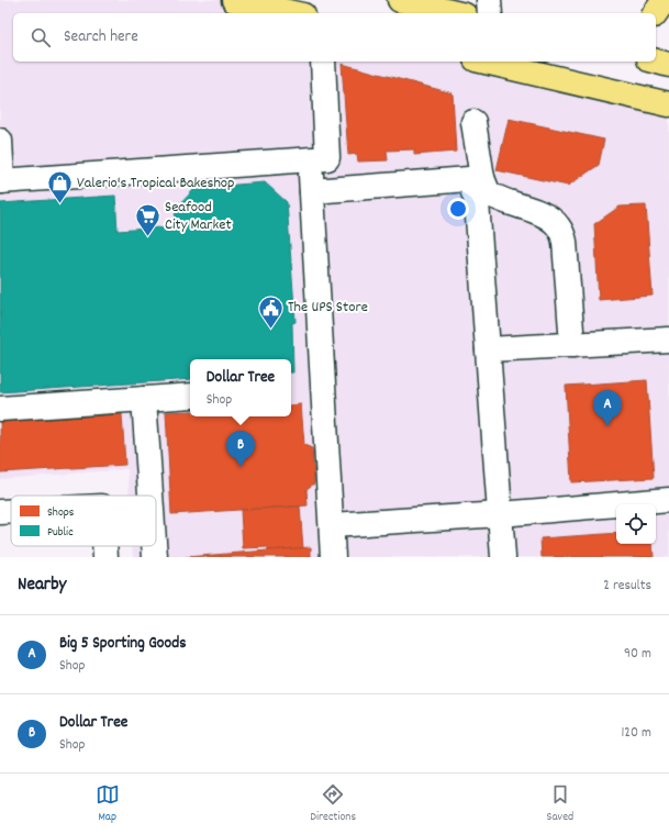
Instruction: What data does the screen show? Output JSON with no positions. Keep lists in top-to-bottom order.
{
  "places": {
    "shop": ["Valerio's Tropical Bakeshop"],
    "supermarket": ["Seafood City Market"],
    "public building": ["The UPS Store"]
  },
  "legend": ["Shops", "Public"],
  "page": {
    "search": "Search here",
    "popup": ["Dollar Tree", "Shop"],
    "pins": ["A", "B"],
    "heading": ["Nearby", "2 results"],
    "list": [
      {
        "mark": "A",
        "name": "Big 5 Sporting Goods",
        "note": "Shop",
        "value": "90 m"
      },
      {
        "mark": "B",
        "name": "Dollar Tree",
        "note": "Shop",
        "value": "120 m"
      }
    ],
    "nav": ["Map", "Directions", "Saved"]
  }
}
